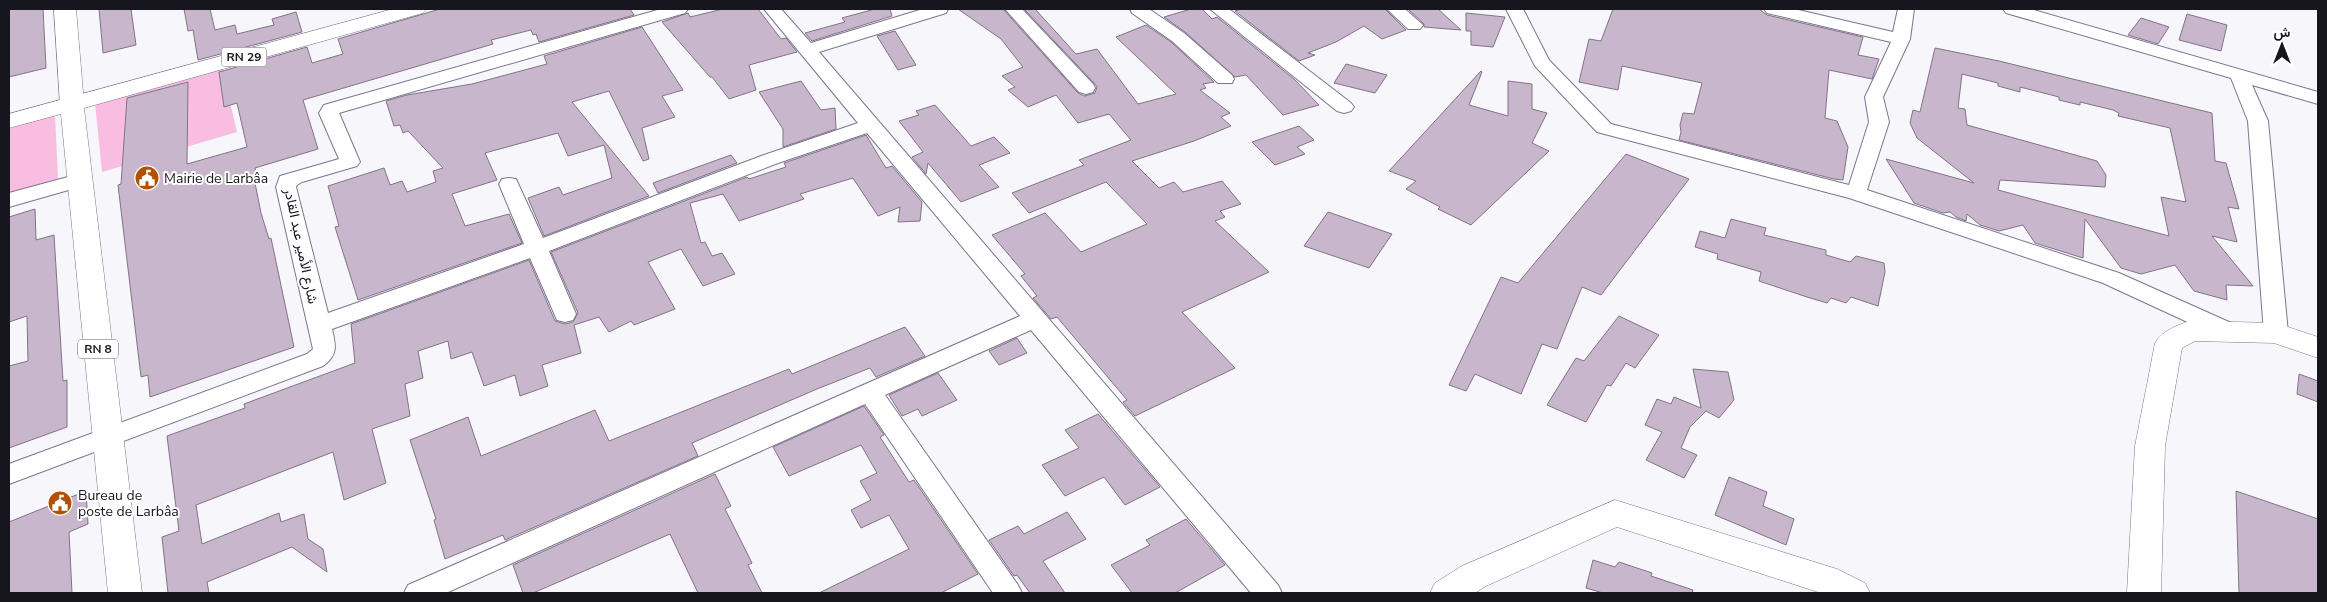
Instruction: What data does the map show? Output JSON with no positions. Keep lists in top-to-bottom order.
{
  "streets": {
    "main road": ["RN 29", "RN 8"],
    "street": ["شارع الأمير عبد القادر"]
  },
  "crossings": [
    ["RN 29", "RN 8"],
    ["شارع الأمير عبد القادر", "RN 8"]
  ],
  "places": {
    "public building": ["Mairie de Larbâa", "Bureau de poste de Larbâa"]
  },
  "north": "top"
}
